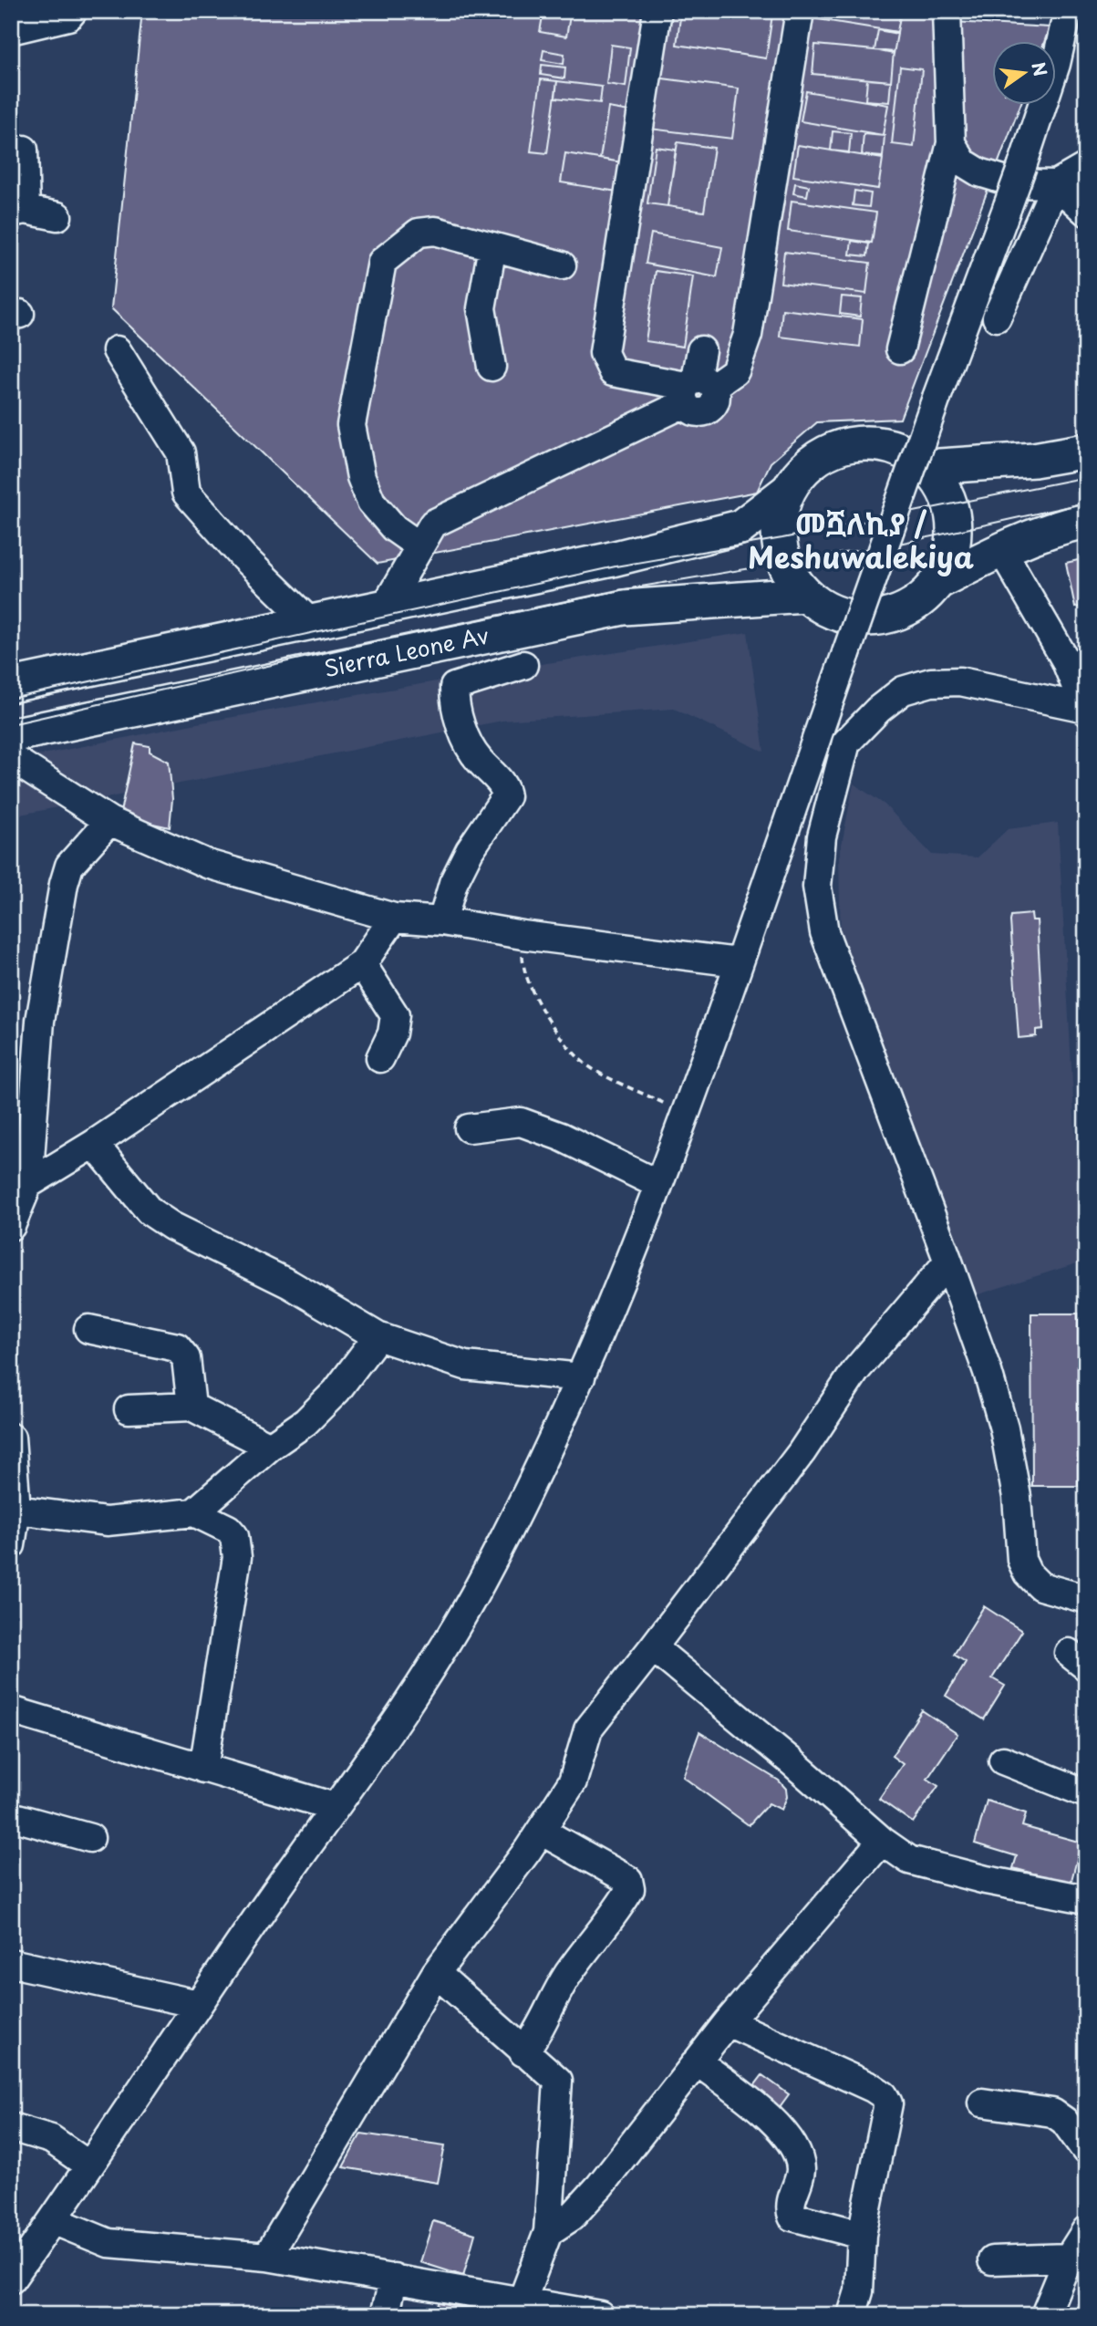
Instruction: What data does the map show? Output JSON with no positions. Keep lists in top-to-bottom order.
{
  "streets": {
    "main road": ["Sierra Leone Av"]
  },
  "districts": ["መሿለኪያ / Meshuwalekiya"],
  "north": "right"
}
